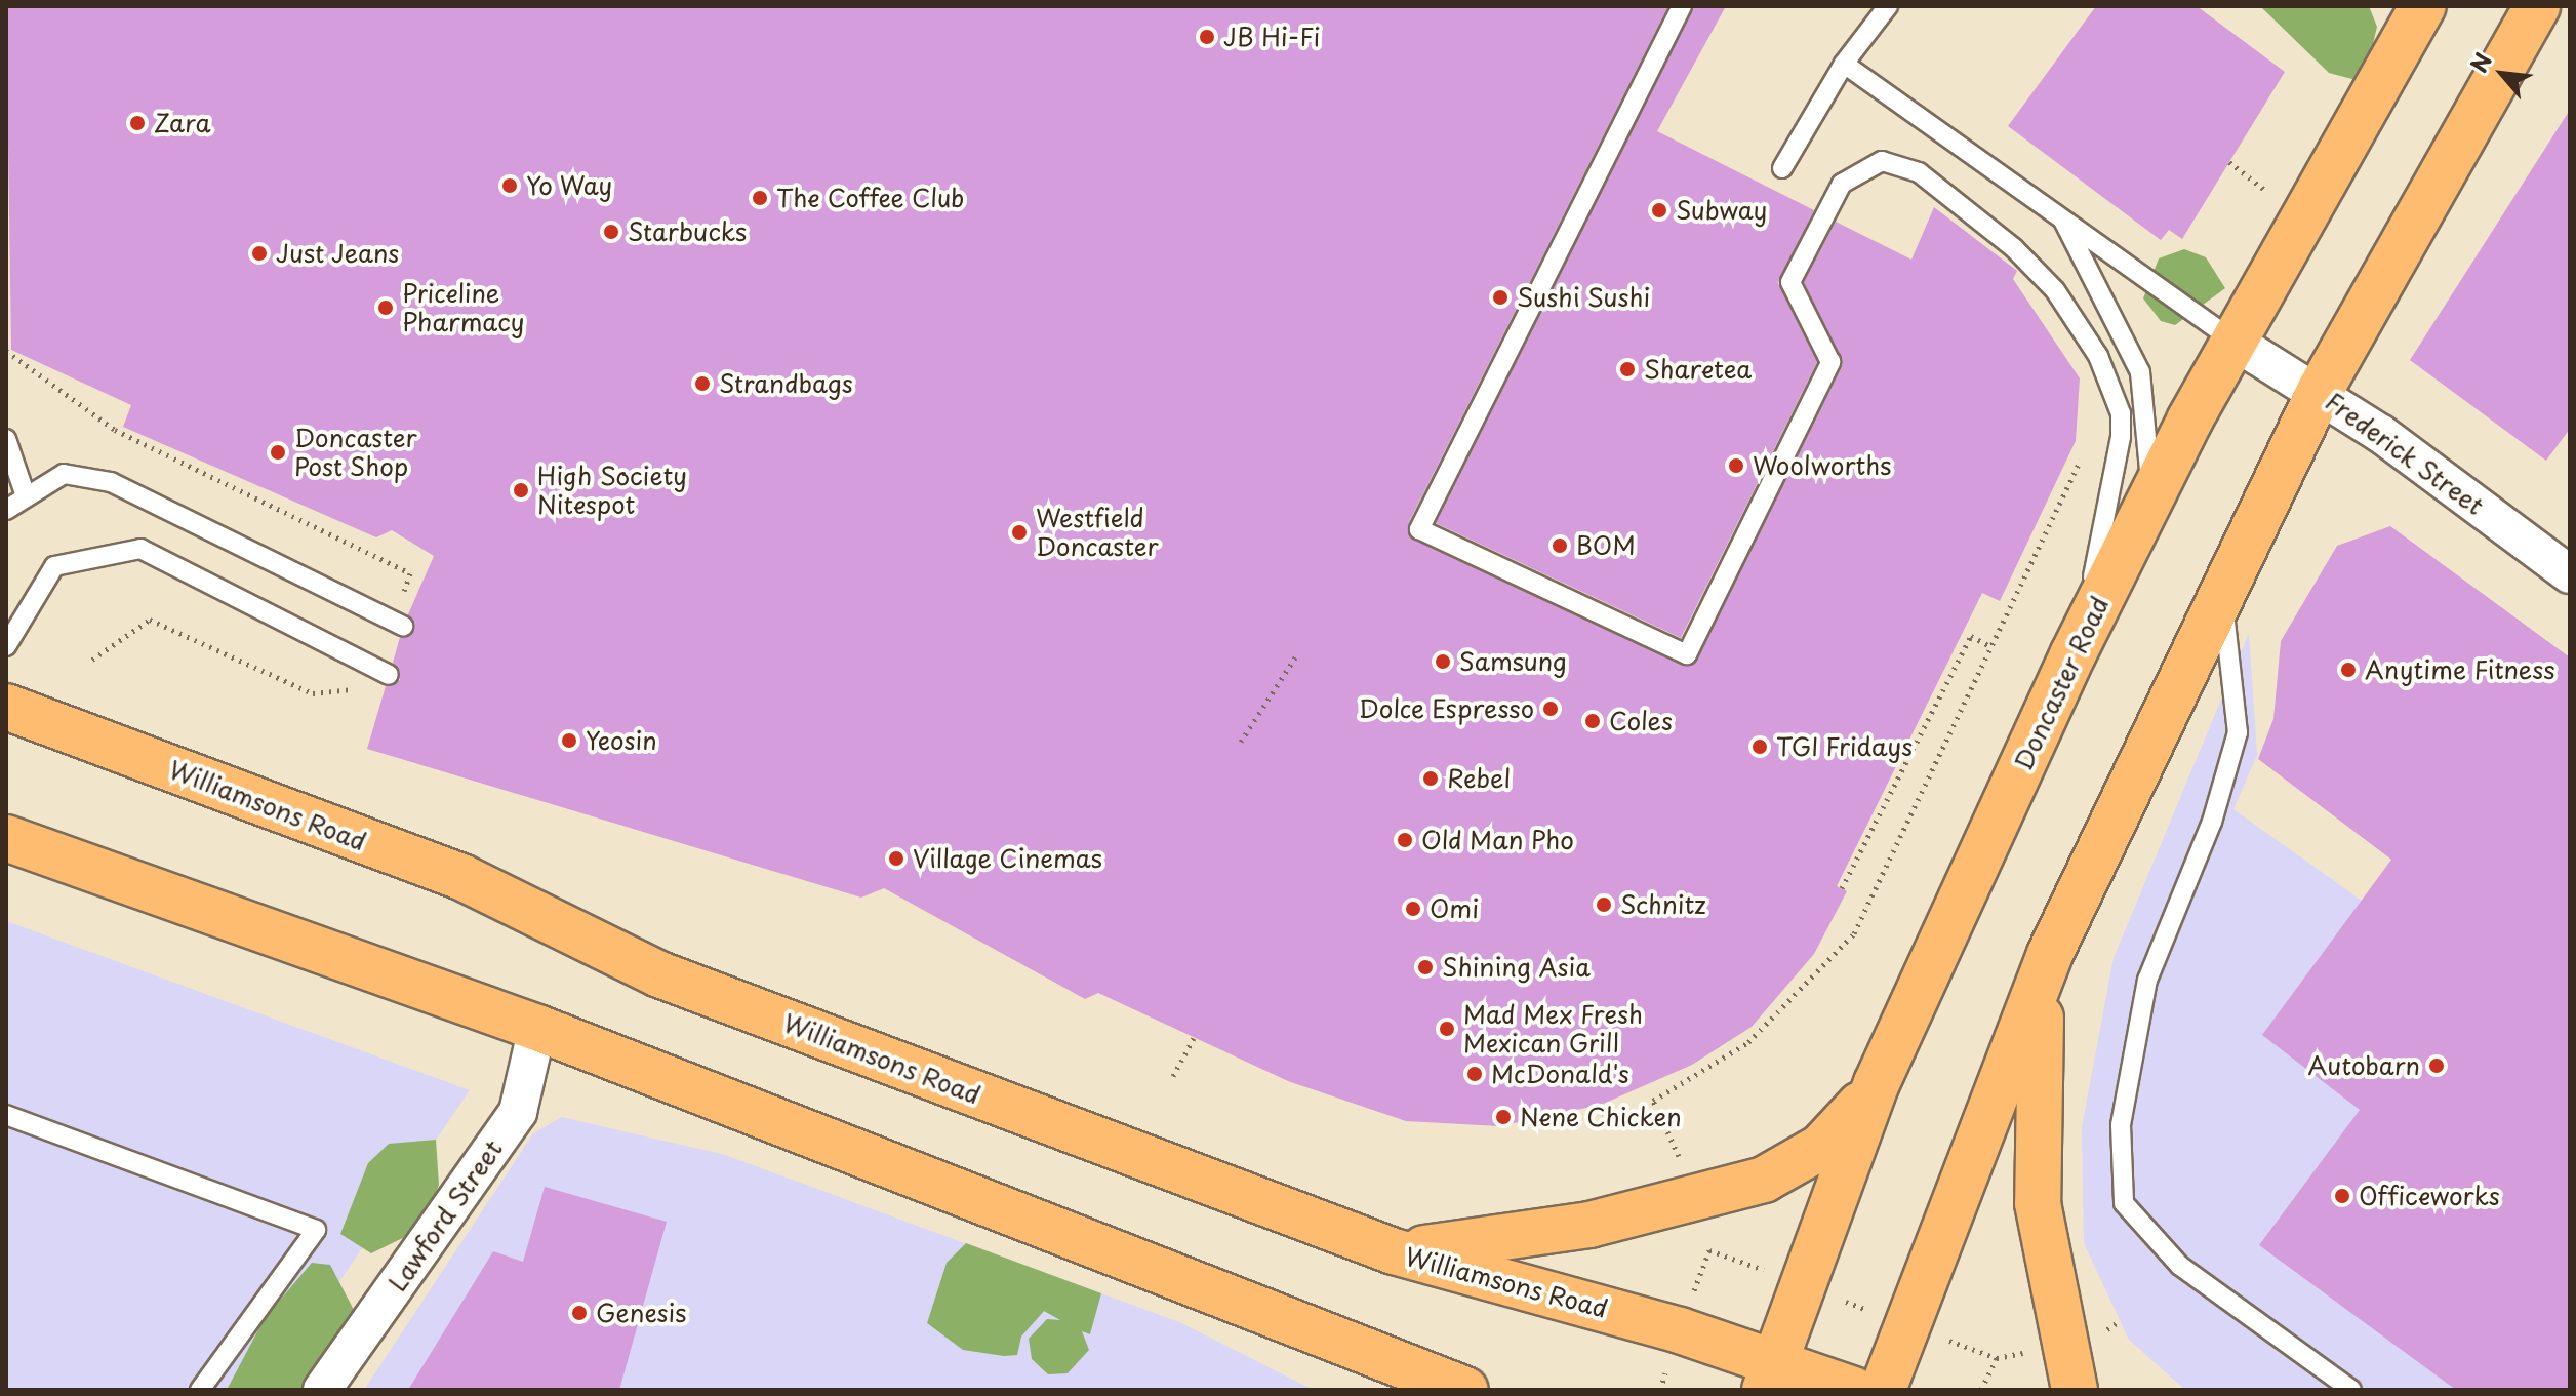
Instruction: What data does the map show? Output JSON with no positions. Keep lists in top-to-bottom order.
{
  "streets": {
    "main road": ["Doncaster Road", "Williamsons Road"],
    "street": ["Frederick Street", "Lawford Street"]
  },
  "crossings": [
    ["Frederick Street", "Doncaster Road"],
    ["Doncaster Road", "Williamsons Road"]
  ],
  "places": [
    "JB Hi-Fi",
    "Zara",
    "Yo Way",
    "The Coffee Club",
    "Subway",
    "Starbucks",
    "Just Jeans",
    "Sushi Sushi",
    "Priceline Pharmacy",
    "Sharetea",
    "Strandbags",
    "Doncaster Post Shop",
    "Woolworths",
    "High Society Nitespot",
    "Westfield Doncaster",
    "BOM",
    "Samsung",
    "Anytime Fitness",
    "Dolce Espresso",
    "Coles",
    "Yeosin",
    "TGI Fridays",
    "Rebel",
    "Old Man Pho",
    "Village Cinemas",
    "Schnitz",
    "Omi",
    "Shining Asia",
    "Mad Mex Fresh Mexican Grill",
    "Autobarn",
    "McDonald's",
    "Nene Chicken",
    "Officeworks",
    "Genesis"
  ],
  "north": "top left"
}
